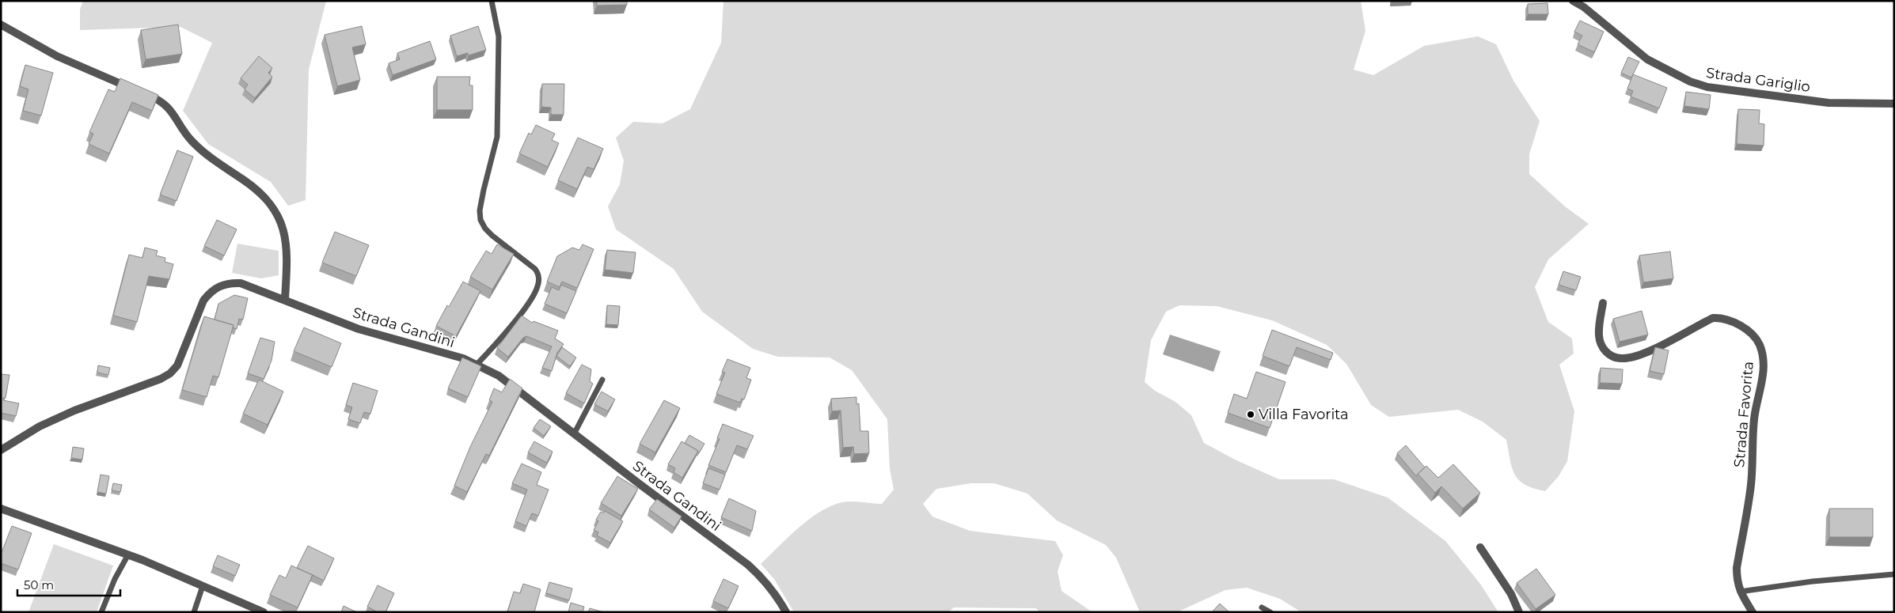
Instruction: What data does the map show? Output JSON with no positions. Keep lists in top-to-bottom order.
{
  "streets": {
    "street": ["Strada Gariglio", "Strada Gandini", "Strada Favorita"]
  },
  "places": ["Villa Favorita"],
  "scale_bar": "50 m"
}
